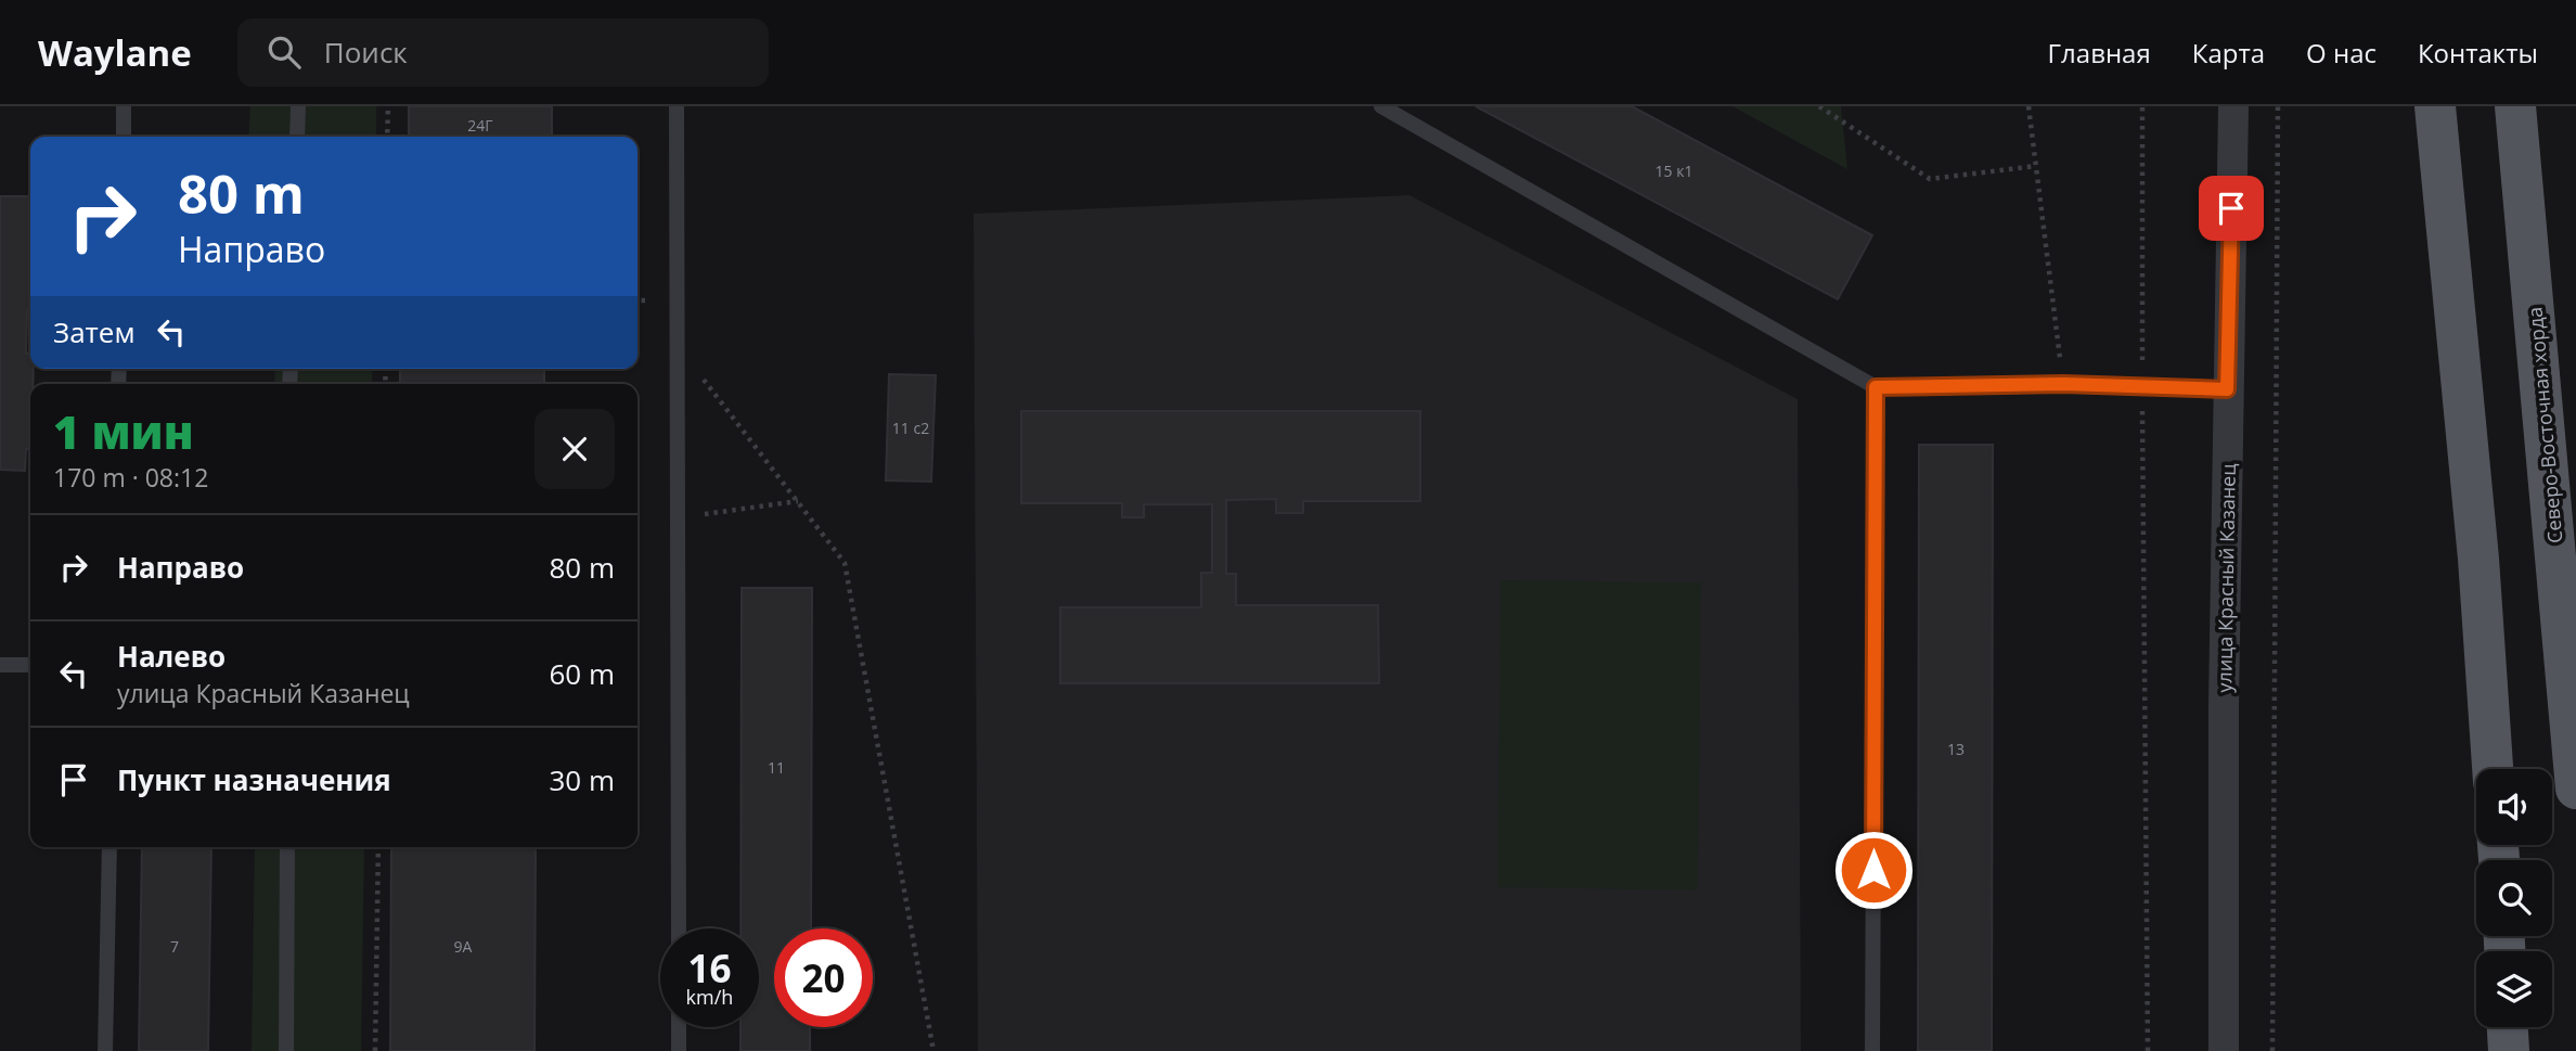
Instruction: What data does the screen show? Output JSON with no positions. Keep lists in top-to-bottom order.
{
  "streets": {
    "main road": ["Северо-Восточная хорда"],
    "street": ["улица Красный Казанец"]
  },
  "house_numbers": [
    "24Г",
    "15 к1",
    "11 с2",
    "13",
    "11",
    "7",
    "9А"
  ],
  "page": {
    "header": "Waylane",
    "search": "Поиск",
    "nav": [
      "Главная",
      "Карта",
      "О нас",
      "Контакты"
    ],
    "turn": ["80 m", "Направо"],
    "then": "Затем",
    "heading": ["1 мин", "170 m · 08:12"],
    "list": [
      {
        "name": "Направо",
        "value": "80 m"
      },
      {
        "name": "Налево",
        "note": "улица Красный Казанец",
        "value": "60 m"
      },
      {
        "name": "Пункт назначения",
        "value": "30 m"
      }
    ],
    "speed": "16 km/h",
    "limit": "20"
  }
}
